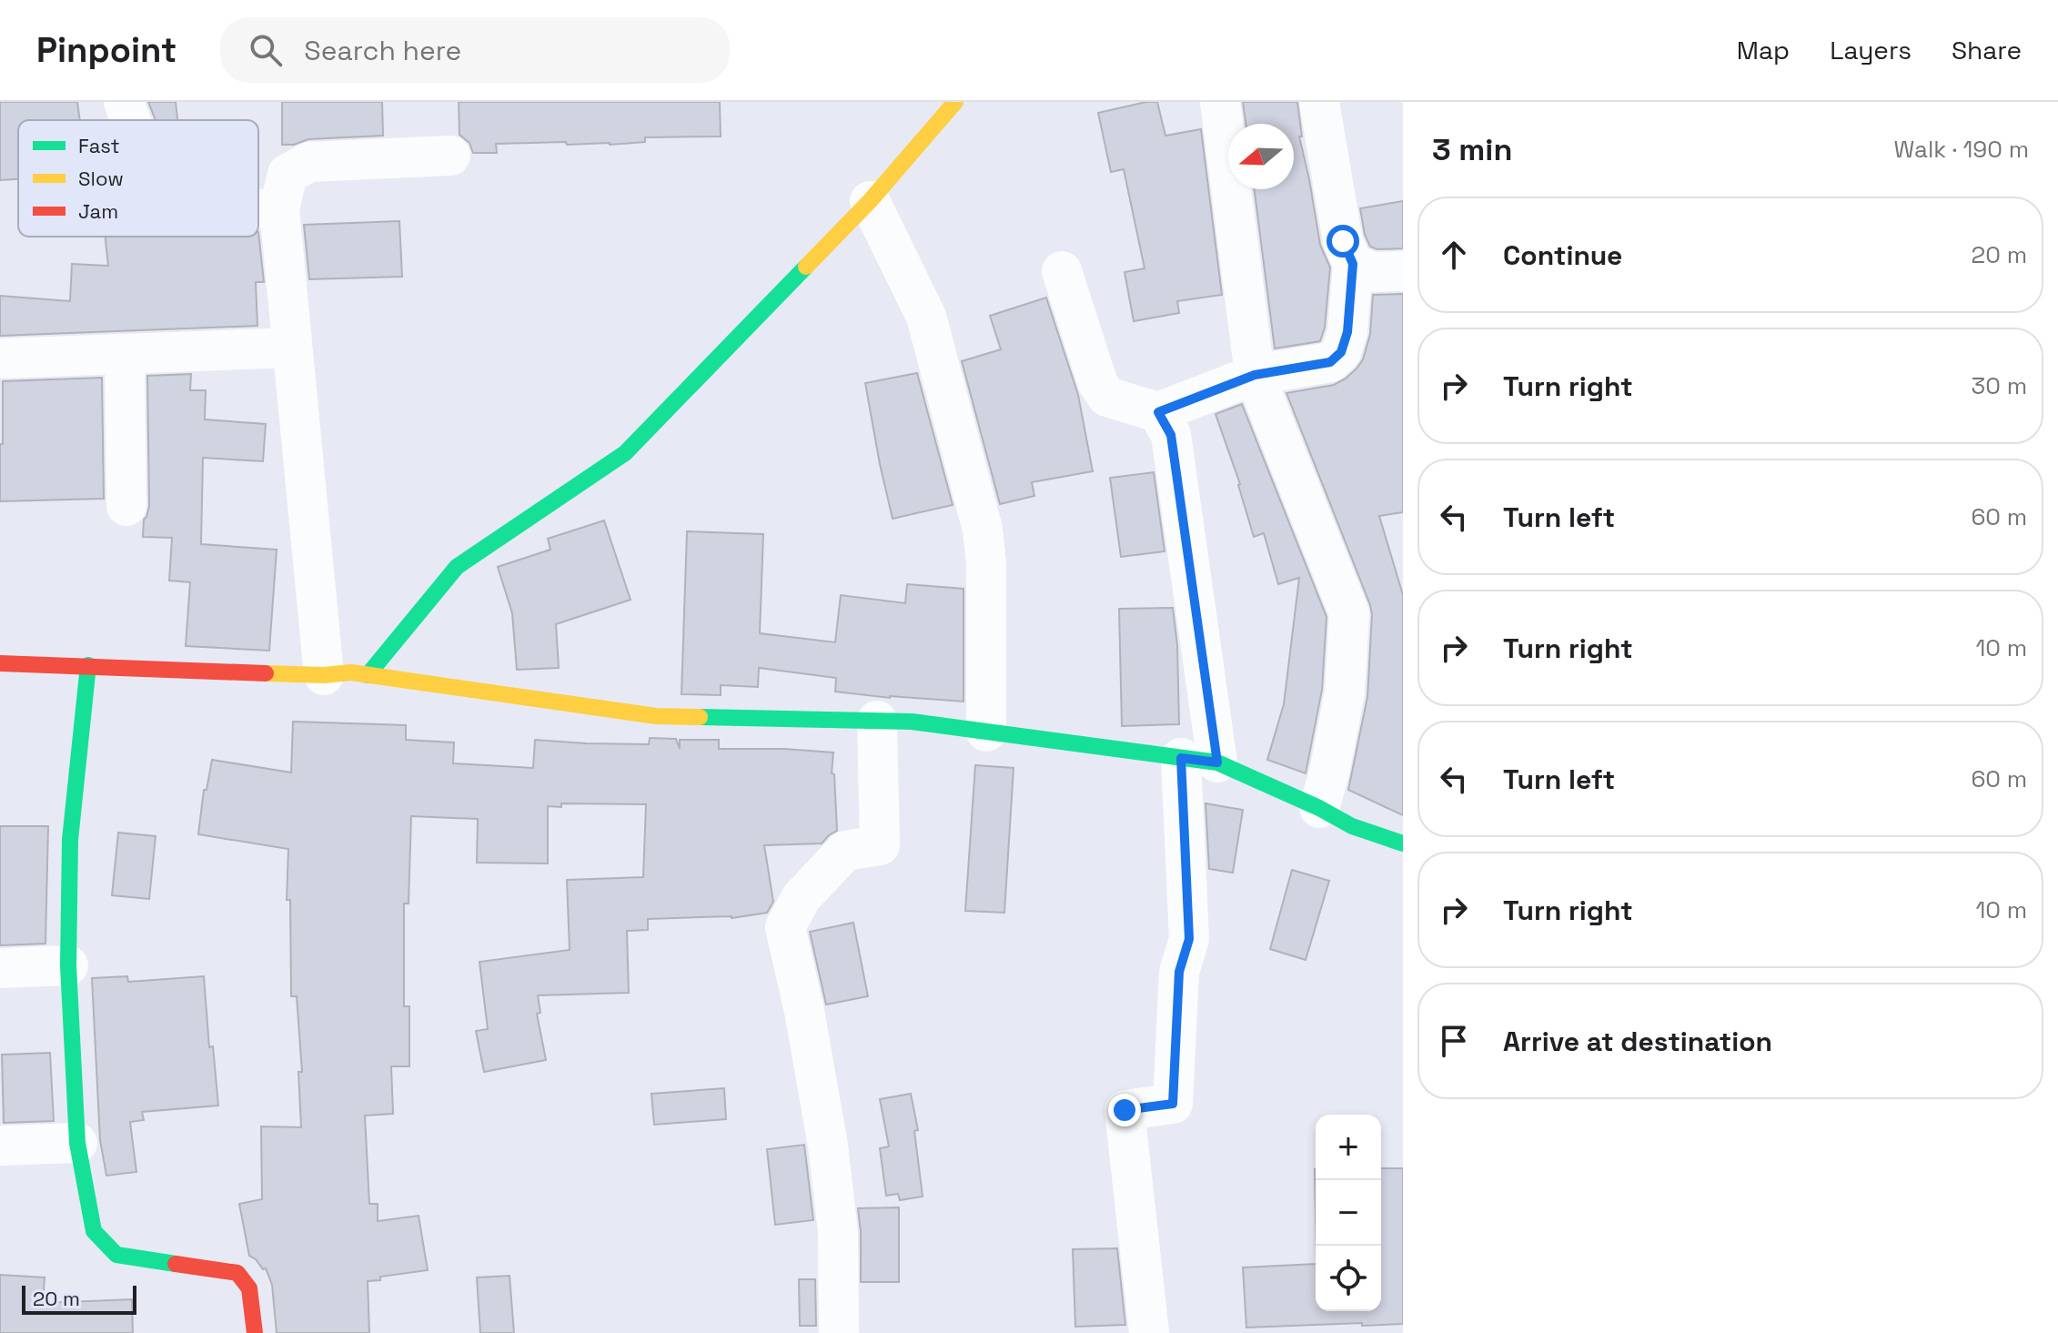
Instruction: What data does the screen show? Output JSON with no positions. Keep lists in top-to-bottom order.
{
  "legend": ["Fast", "Slow", "Jam"],
  "scale_bar": "20 m",
  "north": "left",
  "page": {
    "header": "Pinpoint",
    "search": "Search here",
    "nav": ["Map", "Layers", "Share"],
    "heading": ["3 min", "Walk · 190 m"],
    "list": [
      ["Continue", "20 m"],
      ["Turn right", "30 m"],
      ["Turn left", "60 m"],
      ["Turn right", "10 m"],
      ["Turn left", "60 m"],
      ["Turn right", "10 m"],
      "Arrive at destination"
    ],
    "map_buttons": ["+", "−"],
    "scale": "20 m"
  }
}
